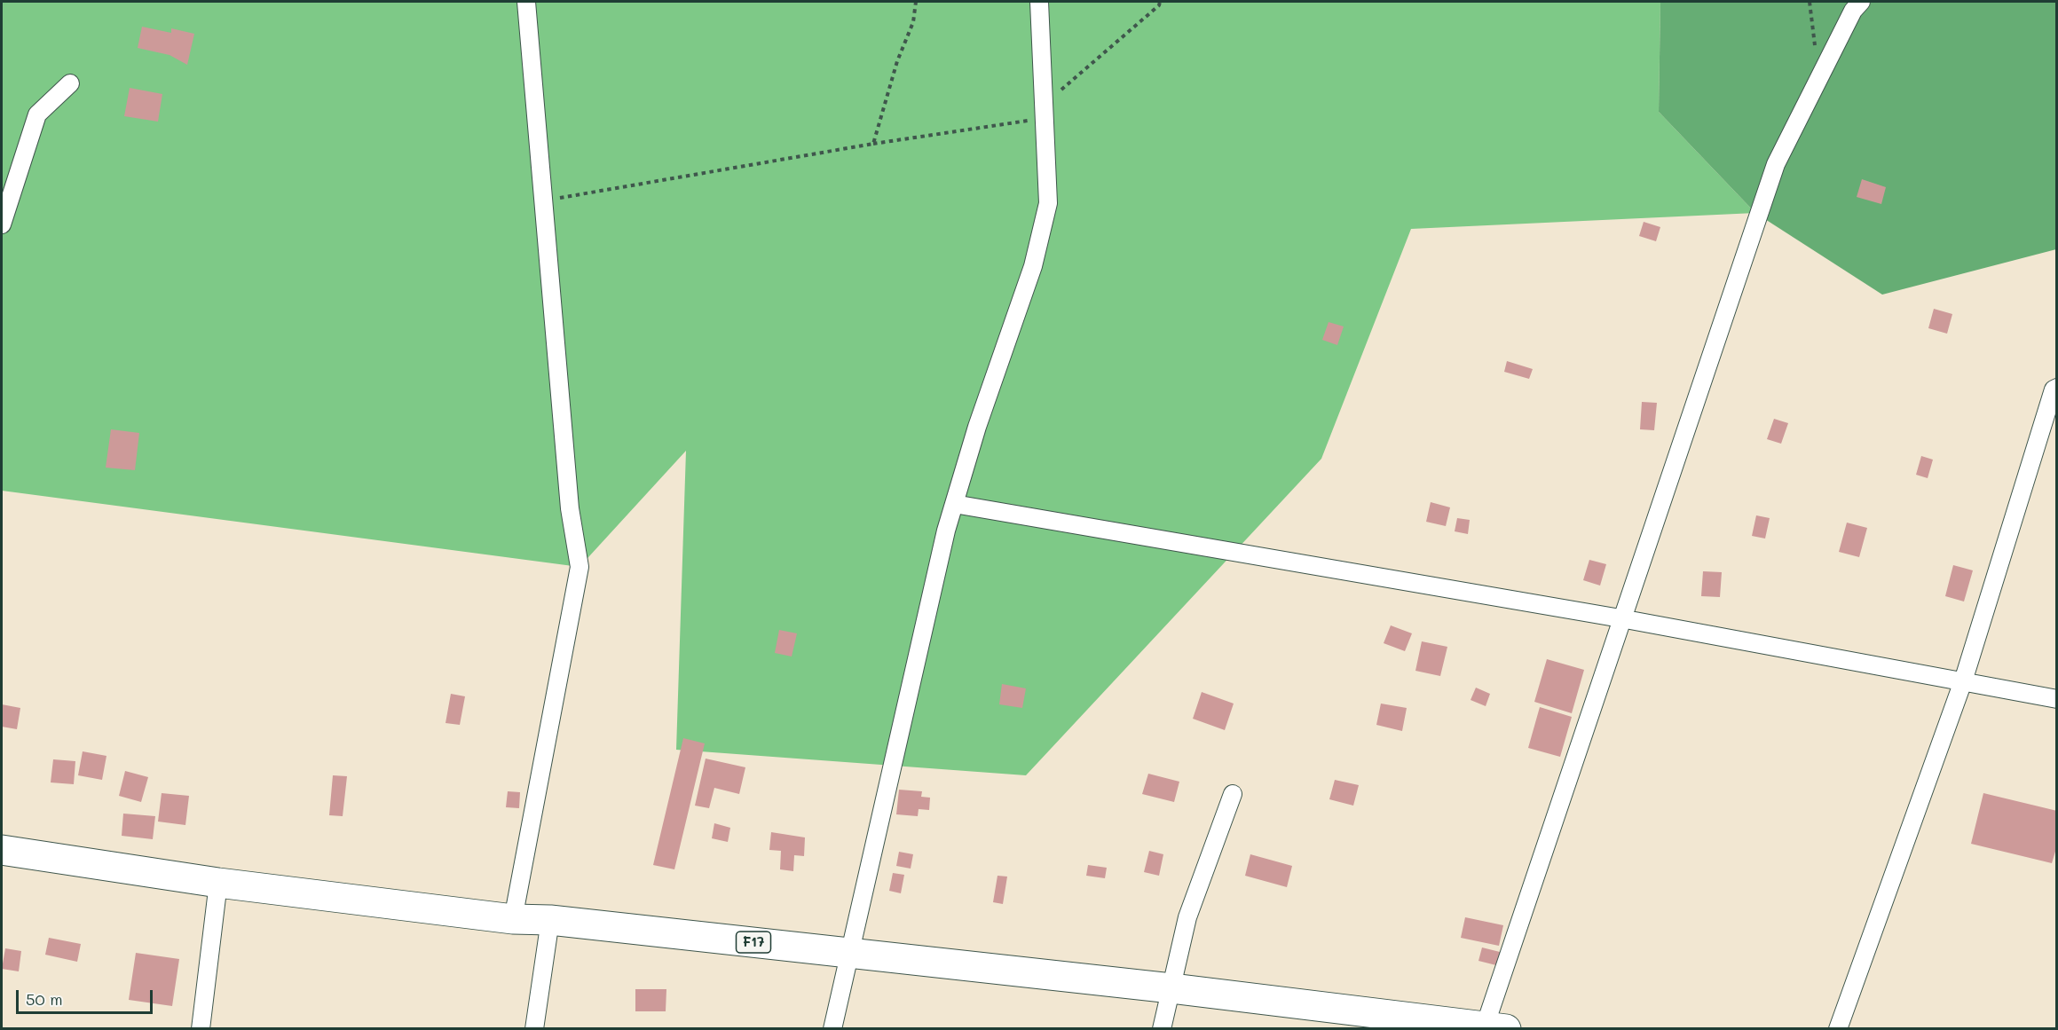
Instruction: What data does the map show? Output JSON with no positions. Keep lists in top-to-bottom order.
{
  "streets": {
    "highway": ["F17"]
  },
  "scale_bar": "50 m"
}
